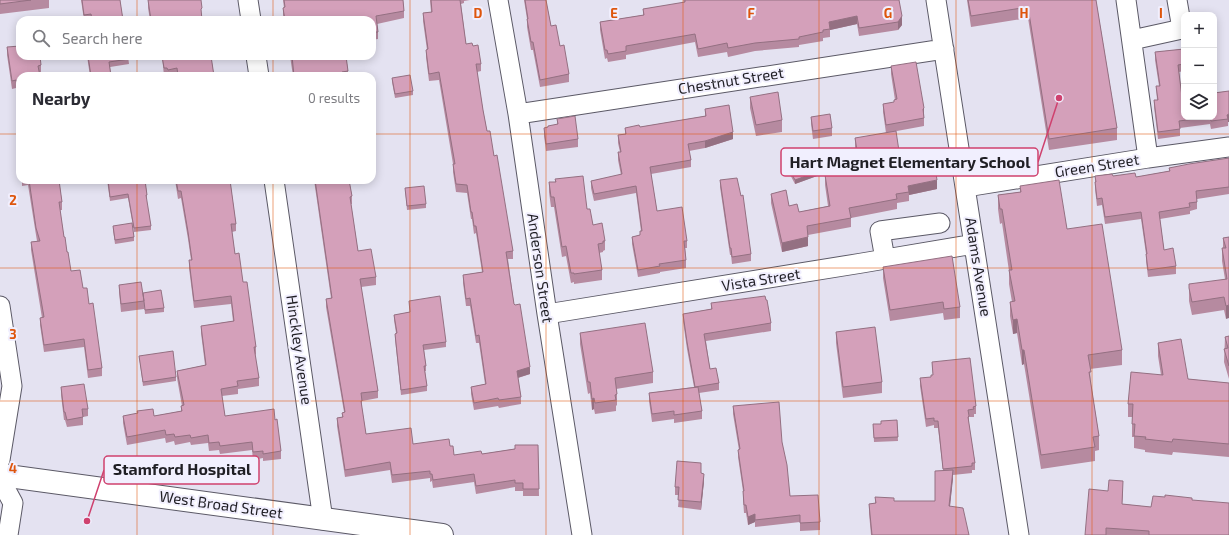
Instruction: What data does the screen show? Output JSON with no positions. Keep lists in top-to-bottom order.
{
  "streets": {
    "main road": ["West Broad Street"],
    "street": [
      "Chestnut Street",
      "Green Street",
      "Adams Avenue",
      "Anderson Street",
      "Vista Street",
      "Hinckley Avenue"
    ]
  },
  "crossings": [
    ["Chestnut Street", "Adams Avenue"],
    ["Chestnut Street", "Anderson Street"],
    ["Green Street", "Adams Avenue"],
    ["Adams Avenue", "Vista Street"],
    ["Anderson Street", "Vista Street"],
    ["Hinckley Avenue", "West Broad Street"]
  ],
  "places": ["Hart Magnet Elementary School", "Stamford Hospital"],
  "page": {
    "map_buttons": ["+", "−"],
    "search": "Search here",
    "heading": ["Nearby", "0 results"]
  },
  "grid": {
    "columns": [
      "D",
      "E",
      "F",
      "G",
      "H",
      "I"
    ],
    "rows": ["2", "3", "4"]
  }
}
